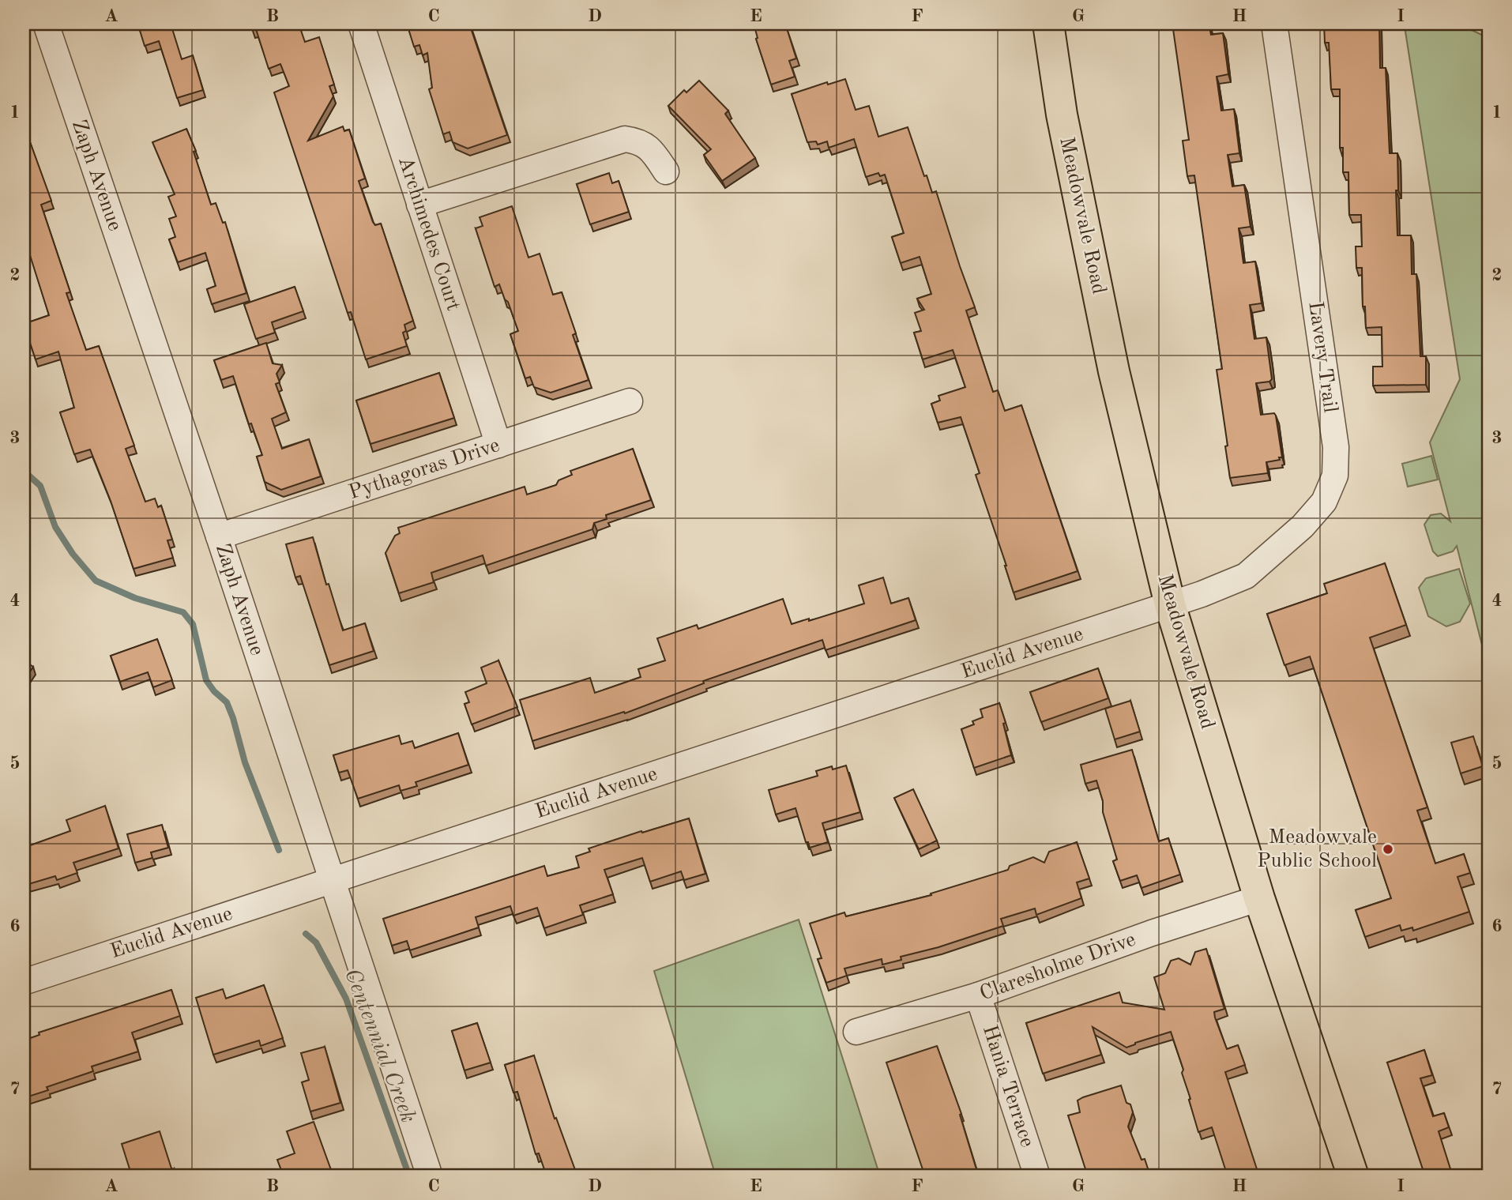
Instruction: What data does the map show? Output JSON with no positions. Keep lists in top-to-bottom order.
{
  "streets": {
    "main road": ["Meadowvale Road"],
    "street": [
      "Zaph Avenue",
      "Archimedes Court",
      "Lavery Trail",
      "Pythagoras Drive",
      "Euclid Avenue",
      "Claresholme Drive",
      "Hania Terrace"
    ]
  },
  "crossings": [
    ["Zaph Avenue", "Pythagoras Drive"],
    ["Zaph Avenue", "Euclid Avenue"],
    ["Meadowvale Road", "Lavery Trail"],
    ["Meadowvale Road", "Euclid Avenue"],
    ["Meadowvale Road", "Claresholme Drive"],
    ["Archimedes Court", "Pythagoras Drive"],
    ["Lavery Trail", "Euclid Avenue"],
    ["Claresholme Drive", "Hania Terrace"]
  ],
  "water": ["Centennial Creek"],
  "places": ["Meadowvale Public School"],
  "grid": {
    "columns": [
      "A",
      "B",
      "C",
      "D",
      "E",
      "F",
      "G",
      "H",
      "I"
    ],
    "rows": [
      "1",
      "2",
      "3",
      "4",
      "5",
      "6",
      "7"
    ]
  }
}
